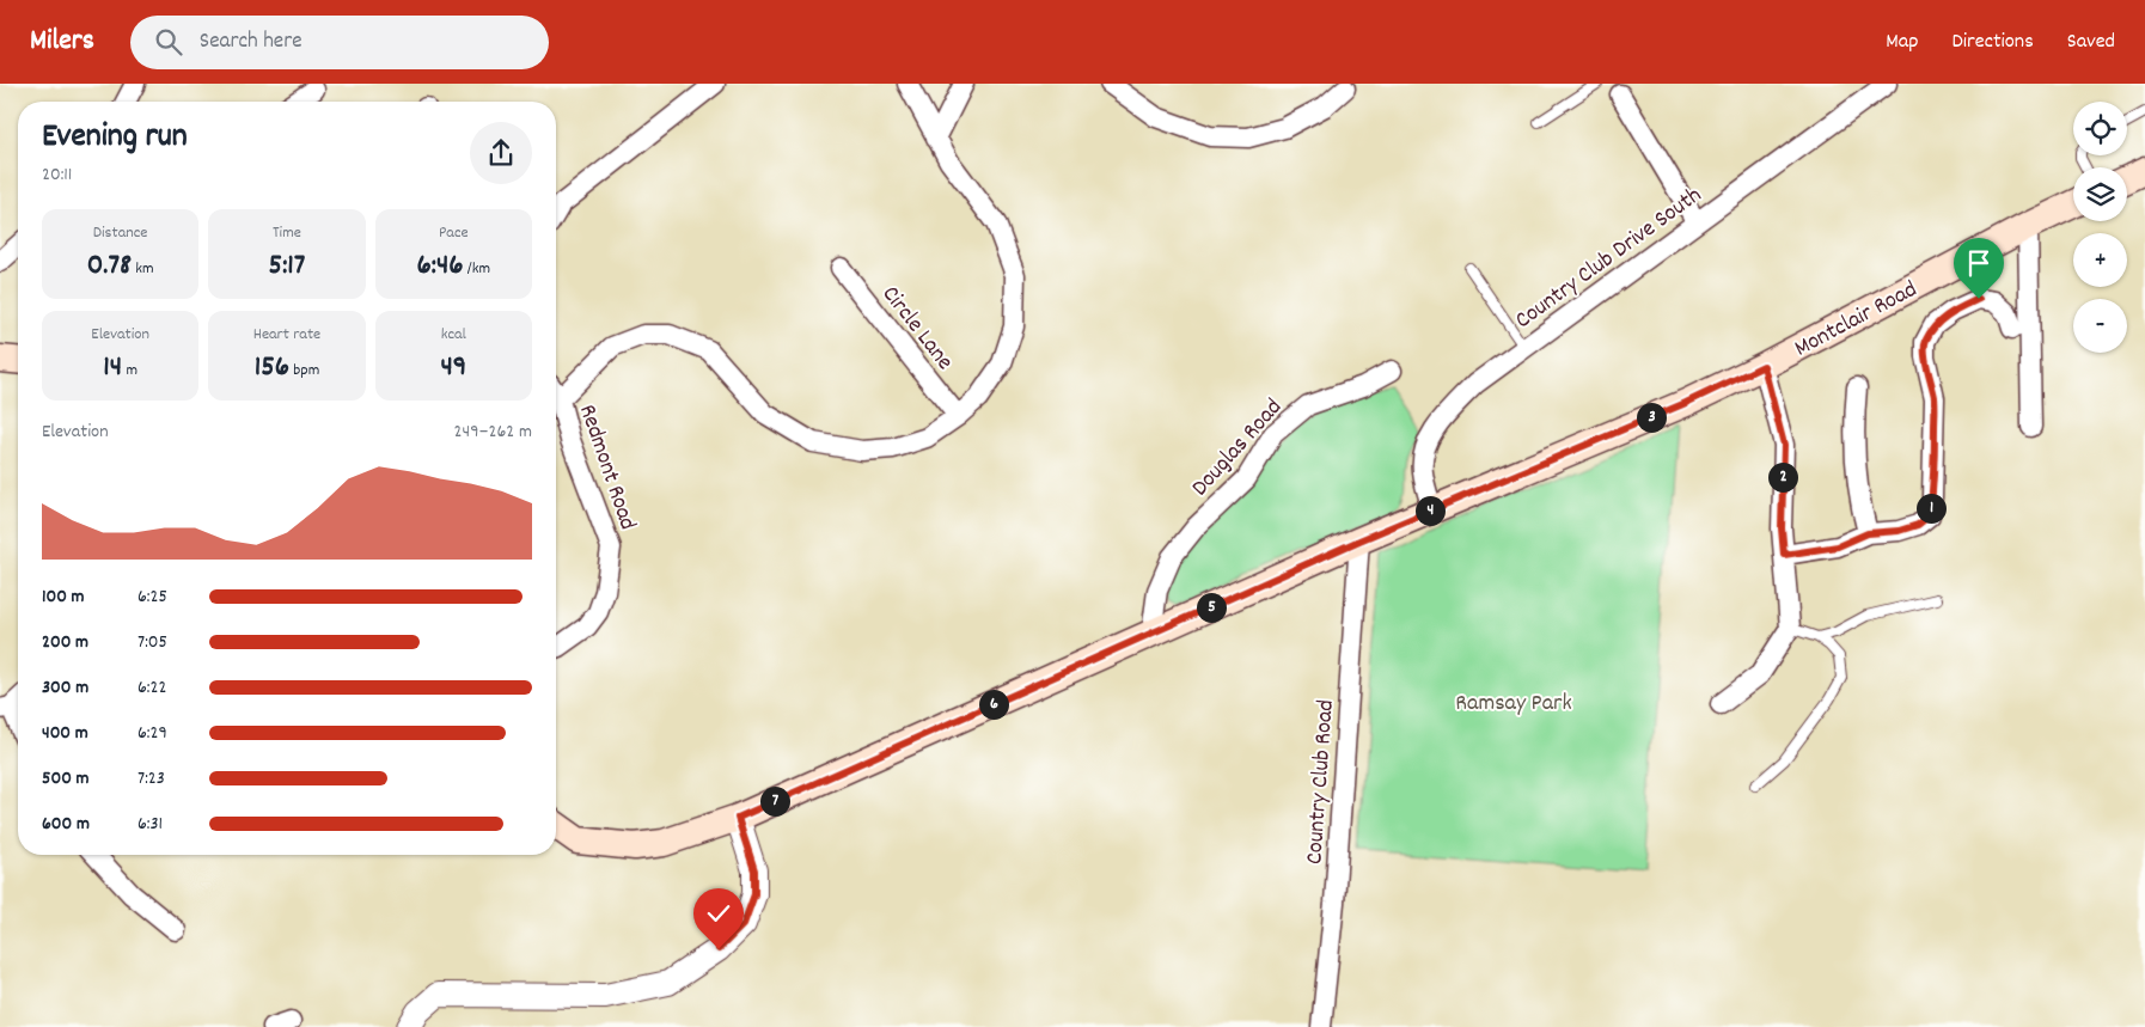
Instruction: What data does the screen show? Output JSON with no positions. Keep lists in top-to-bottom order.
{
  "streets": {
    "main road": ["Montclair Road"],
    "street": [
      "Country Club Drive South",
      "Circle Lane",
      "Douglas Road",
      "Redmont Road",
      "Country Club Road"
    ]
  },
  "crossings": [
    ["Country Club Drive South", "Montclair Road"],
    ["Montclair Road", "Douglas Road"],
    ["Montclair Road", "Country Club Road"]
  ],
  "parks": ["Ramsay Park"],
  "page": {
    "header": "Milers",
    "search": "Search here",
    "nav": ["Map", "Directions", "Saved"],
    "map_buttons": ["+", "−"],
    "heading": ["Evening run", "20:11"],
    "stats": [
      ["Distance", "0.78 km"],
      ["Time", "5:17"],
      ["Pace", "6:46 /km"],
      ["Elevation", "14 m"],
      ["Heart rate", "156 bpm"],
      ["kcal", "49"]
    ],
    "pins": [
      "3",
      "2",
      "1",
      "4",
      "5",
      "6",
      "7"
    ],
    "chart": ["Elevation", "249–262 m"],
    "list": [
      {
        "name": "100 m",
        "note": "6:25"
      },
      {
        "name": "200 m",
        "note": "7:05"
      },
      {
        "name": "300 m",
        "note": "6:22"
      },
      {
        "name": "400 m",
        "note": "6:29"
      },
      {
        "name": "500 m",
        "note": "7:23"
      },
      {
        "name": "600 m",
        "note": "6:31"
      }
    ]
  }
}
